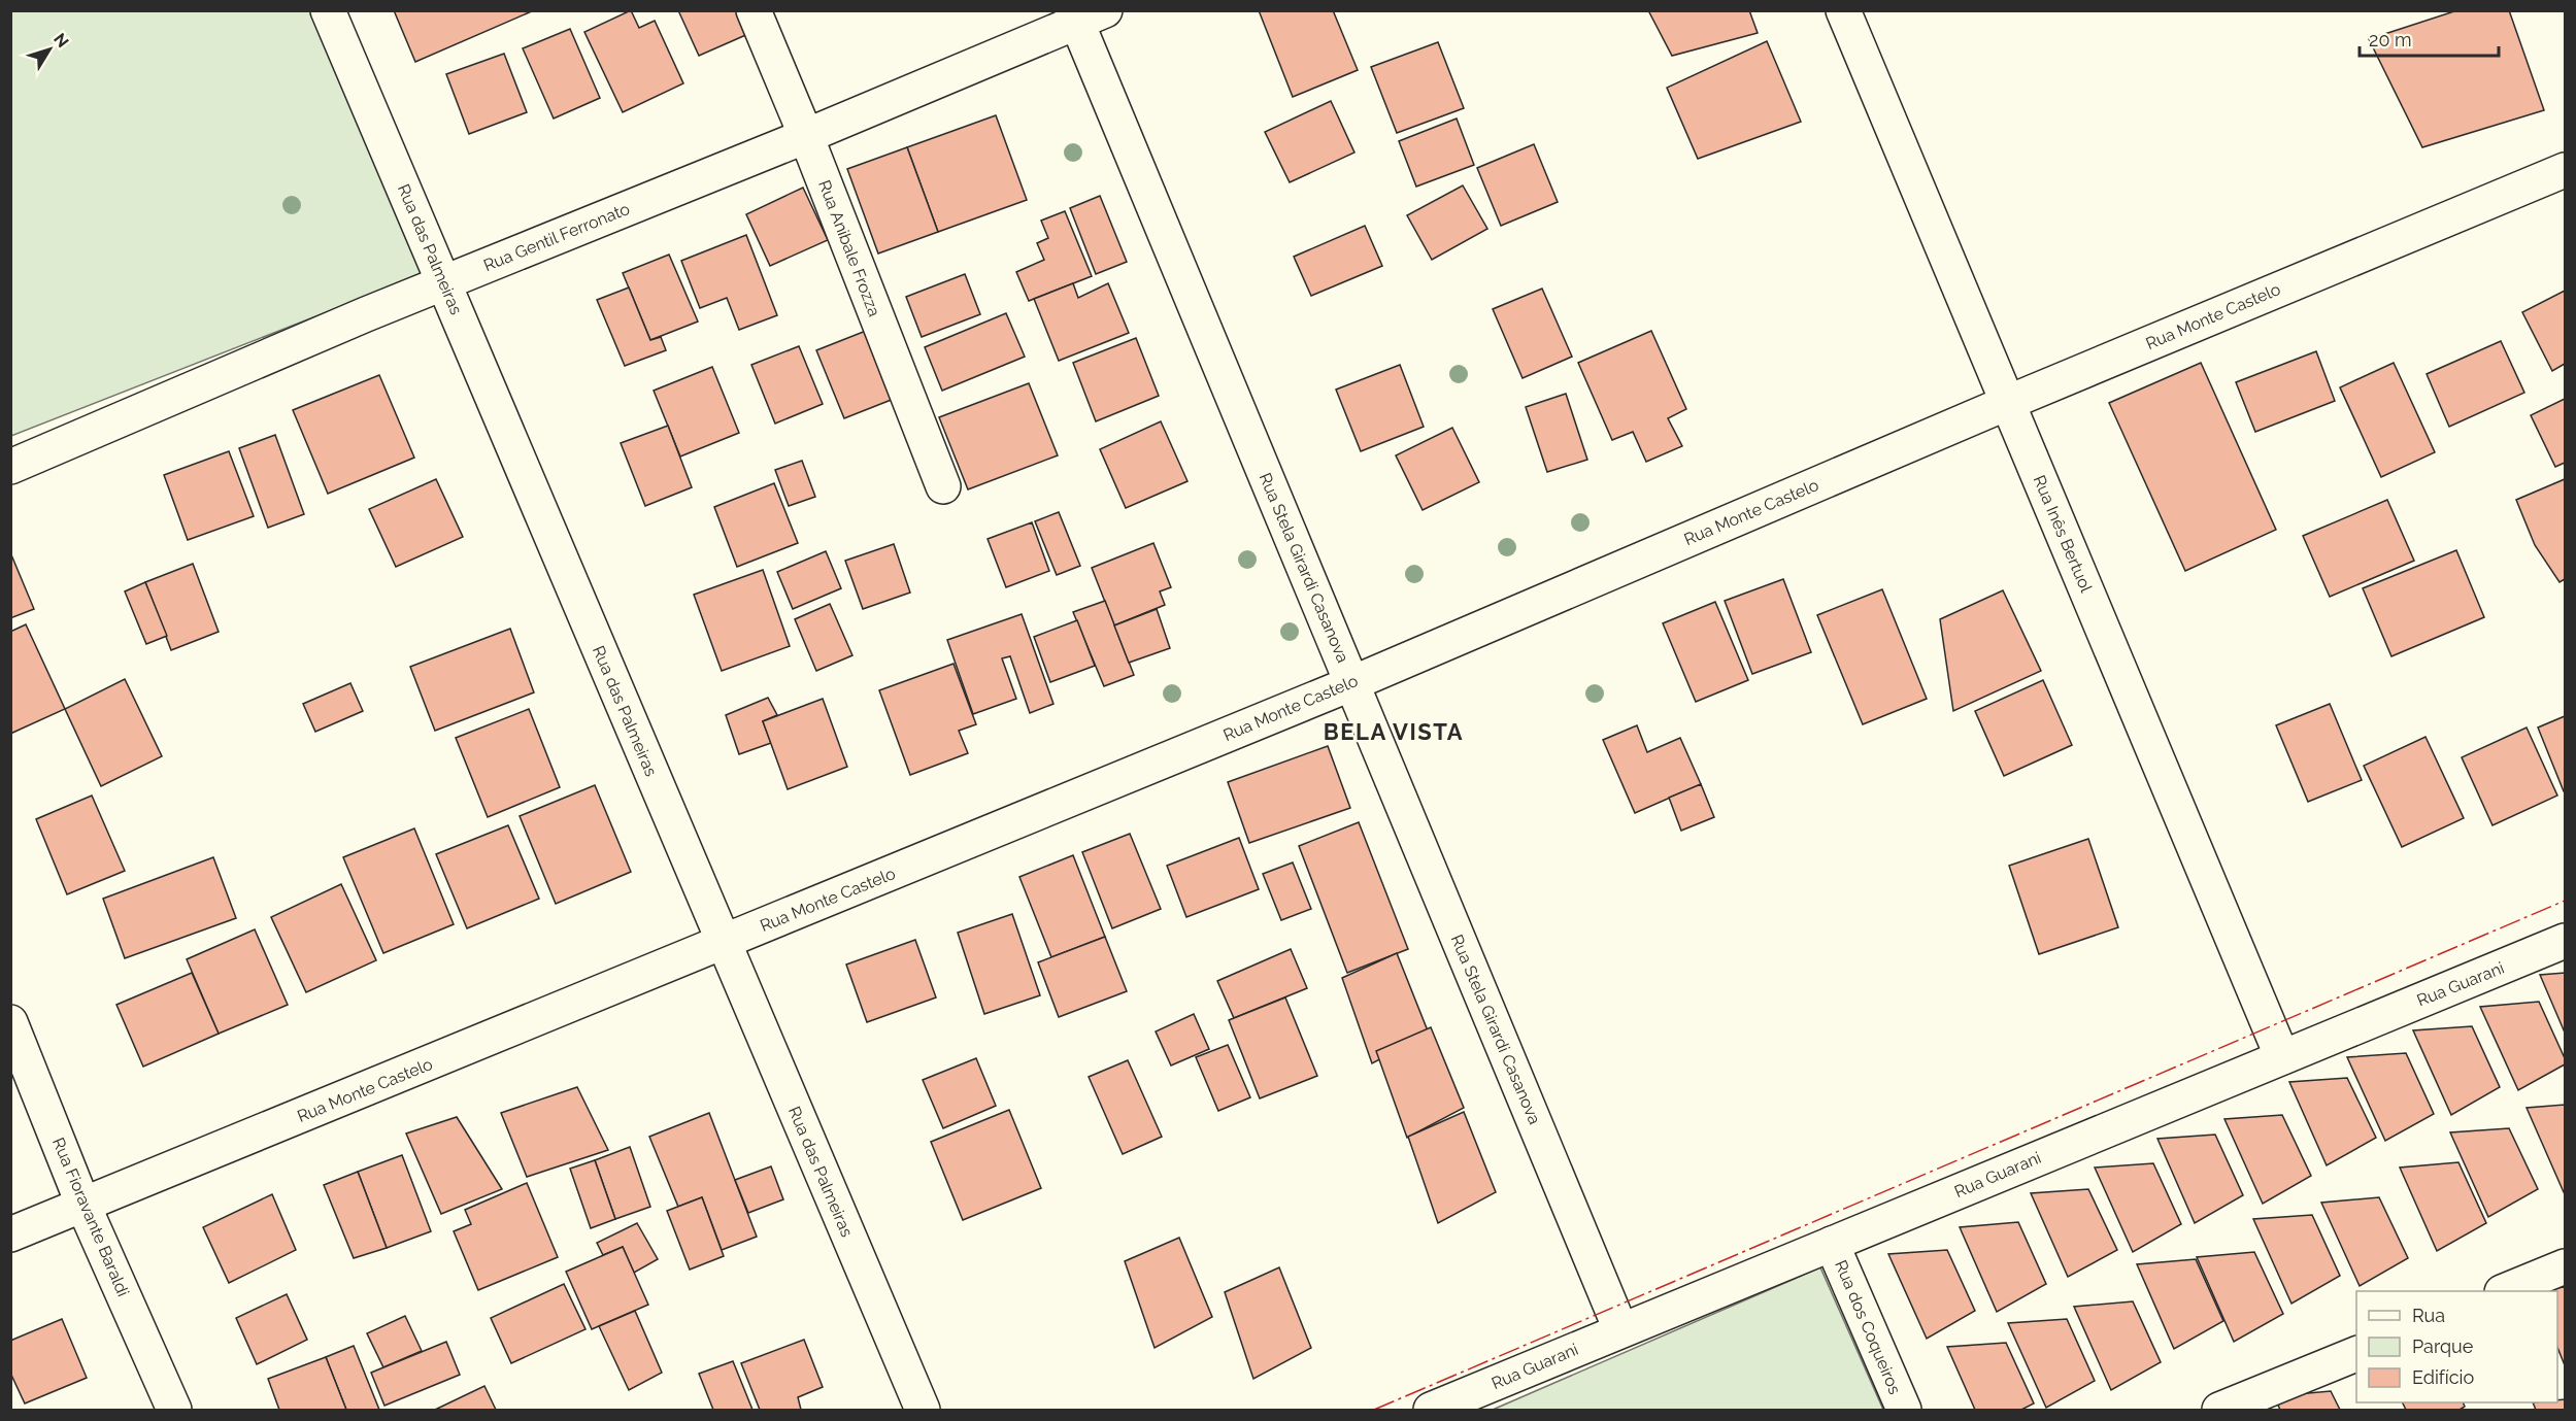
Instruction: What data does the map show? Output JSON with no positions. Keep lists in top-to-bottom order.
{
  "streets": {
    "street": [
      "Rua Gentil Ferronato",
      "Rua Anibale Frozza",
      "Rua das Palmeiras",
      "Rua Monte Castelo",
      "Rua Inês Bertuol",
      "Rua Stela Girardi Casanova",
      "Rua Guarani",
      "Rua Fioravante Baraldi",
      "Rua dos Coqueiros"
    ]
  },
  "crossings": [
    ["Rua Gentil Ferronato", "Rua Anibale Frozza"],
    ["Rua Gentil Ferronato", "Rua das Palmeiras"],
    ["Rua Gentil Ferronato", "Rua Stela Girardi Casanova"],
    ["Rua das Palmeiras", "Rua Monte Castelo"],
    ["Rua Monte Castelo", "Rua Inês Bertuol"],
    ["Rua Monte Castelo", "Rua Stela Girardi Casanova"],
    ["Rua Monte Castelo", "Rua Fioravante Baraldi"],
    ["Rua Inês Bertuol", "Rua Guarani"],
    ["Rua Stela Girardi Casanova", "Rua Guarani"],
    ["Rua Guarani", "Rua dos Coqueiros"]
  ],
  "districts": ["BELA VISTA"],
  "legend": ["Rua", "Parque", "Edifício"],
  "scale_bar": "20 m",
  "north": "top right"
}
